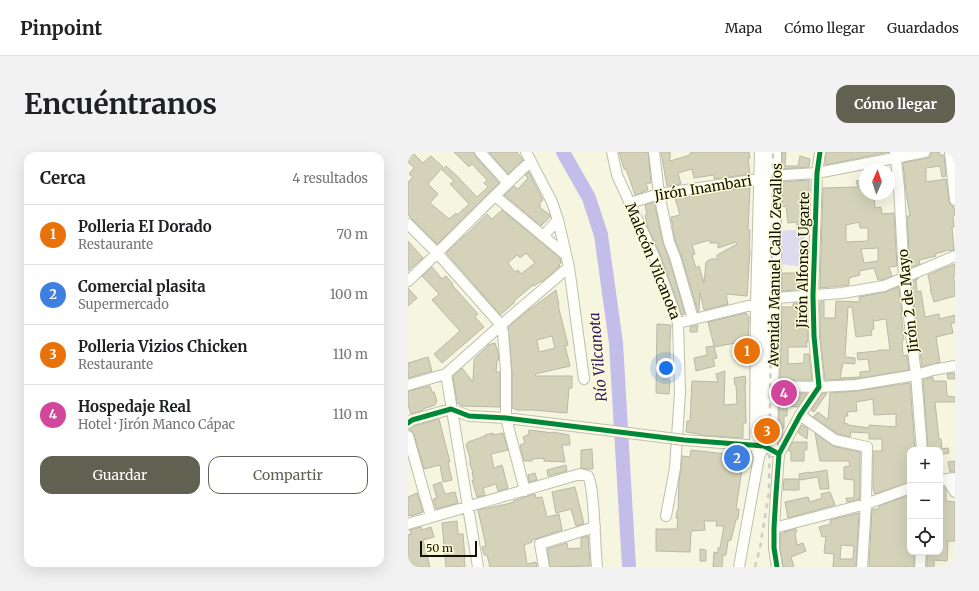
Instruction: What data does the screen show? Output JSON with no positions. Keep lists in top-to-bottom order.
{
  "streets": {
    "street": [
      "Jirón Inambari",
      "Jirón Alfonso Ugarte",
      "Malecón Vilcanota",
      "Avenida Manuel Callo Zevallos",
      "Jirón 2 de Mayo"
    ]
  },
  "crossings": [
    ["Jirón Inambari", "Jirón Alfonso Ugarte"],
    ["Jirón Inambari", "Malecón Vilcanota"],
    ["Jirón Inambari", "Avenida Manuel Callo Zevallos"],
    ["Jirón Inambari", "Jirón 2 de Mayo"]
  ],
  "water": ["Río Vilcanota"],
  "scale_bar": "50 m",
  "north": "top",
  "page": {
    "header": "Pinpoint",
    "nav": ["Mapa", "Cómo llegar", "Guardados"],
    "buttons": [
      "Cómo llegar",
      ["Guardar", "Compartir"]
    ],
    "title": "Encuéntranos",
    "heading": ["Cerca", "4 resultados"],
    "list": [
      {
        "mark": "1",
        "name": "Polleria EI Dorado",
        "note": "Restaurante",
        "value": "70 m"
      },
      {
        "mark": "2",
        "name": "Comercial plasita",
        "note": "Supermercado",
        "value": "100 m"
      },
      {
        "mark": "3",
        "name": "Polleria Vizios Chicken",
        "note": "Restaurante",
        "value": "110 m"
      },
      {
        "mark": "4",
        "name": "Hospedaje Real",
        "note": "Hotel · Jirón Manco Cápac",
        "value": "110 m"
      }
    ],
    "pins": [
      "1",
      "4",
      "3",
      "2"
    ],
    "map_buttons": ["+", "−"],
    "scale": "50 m"
  }
}
